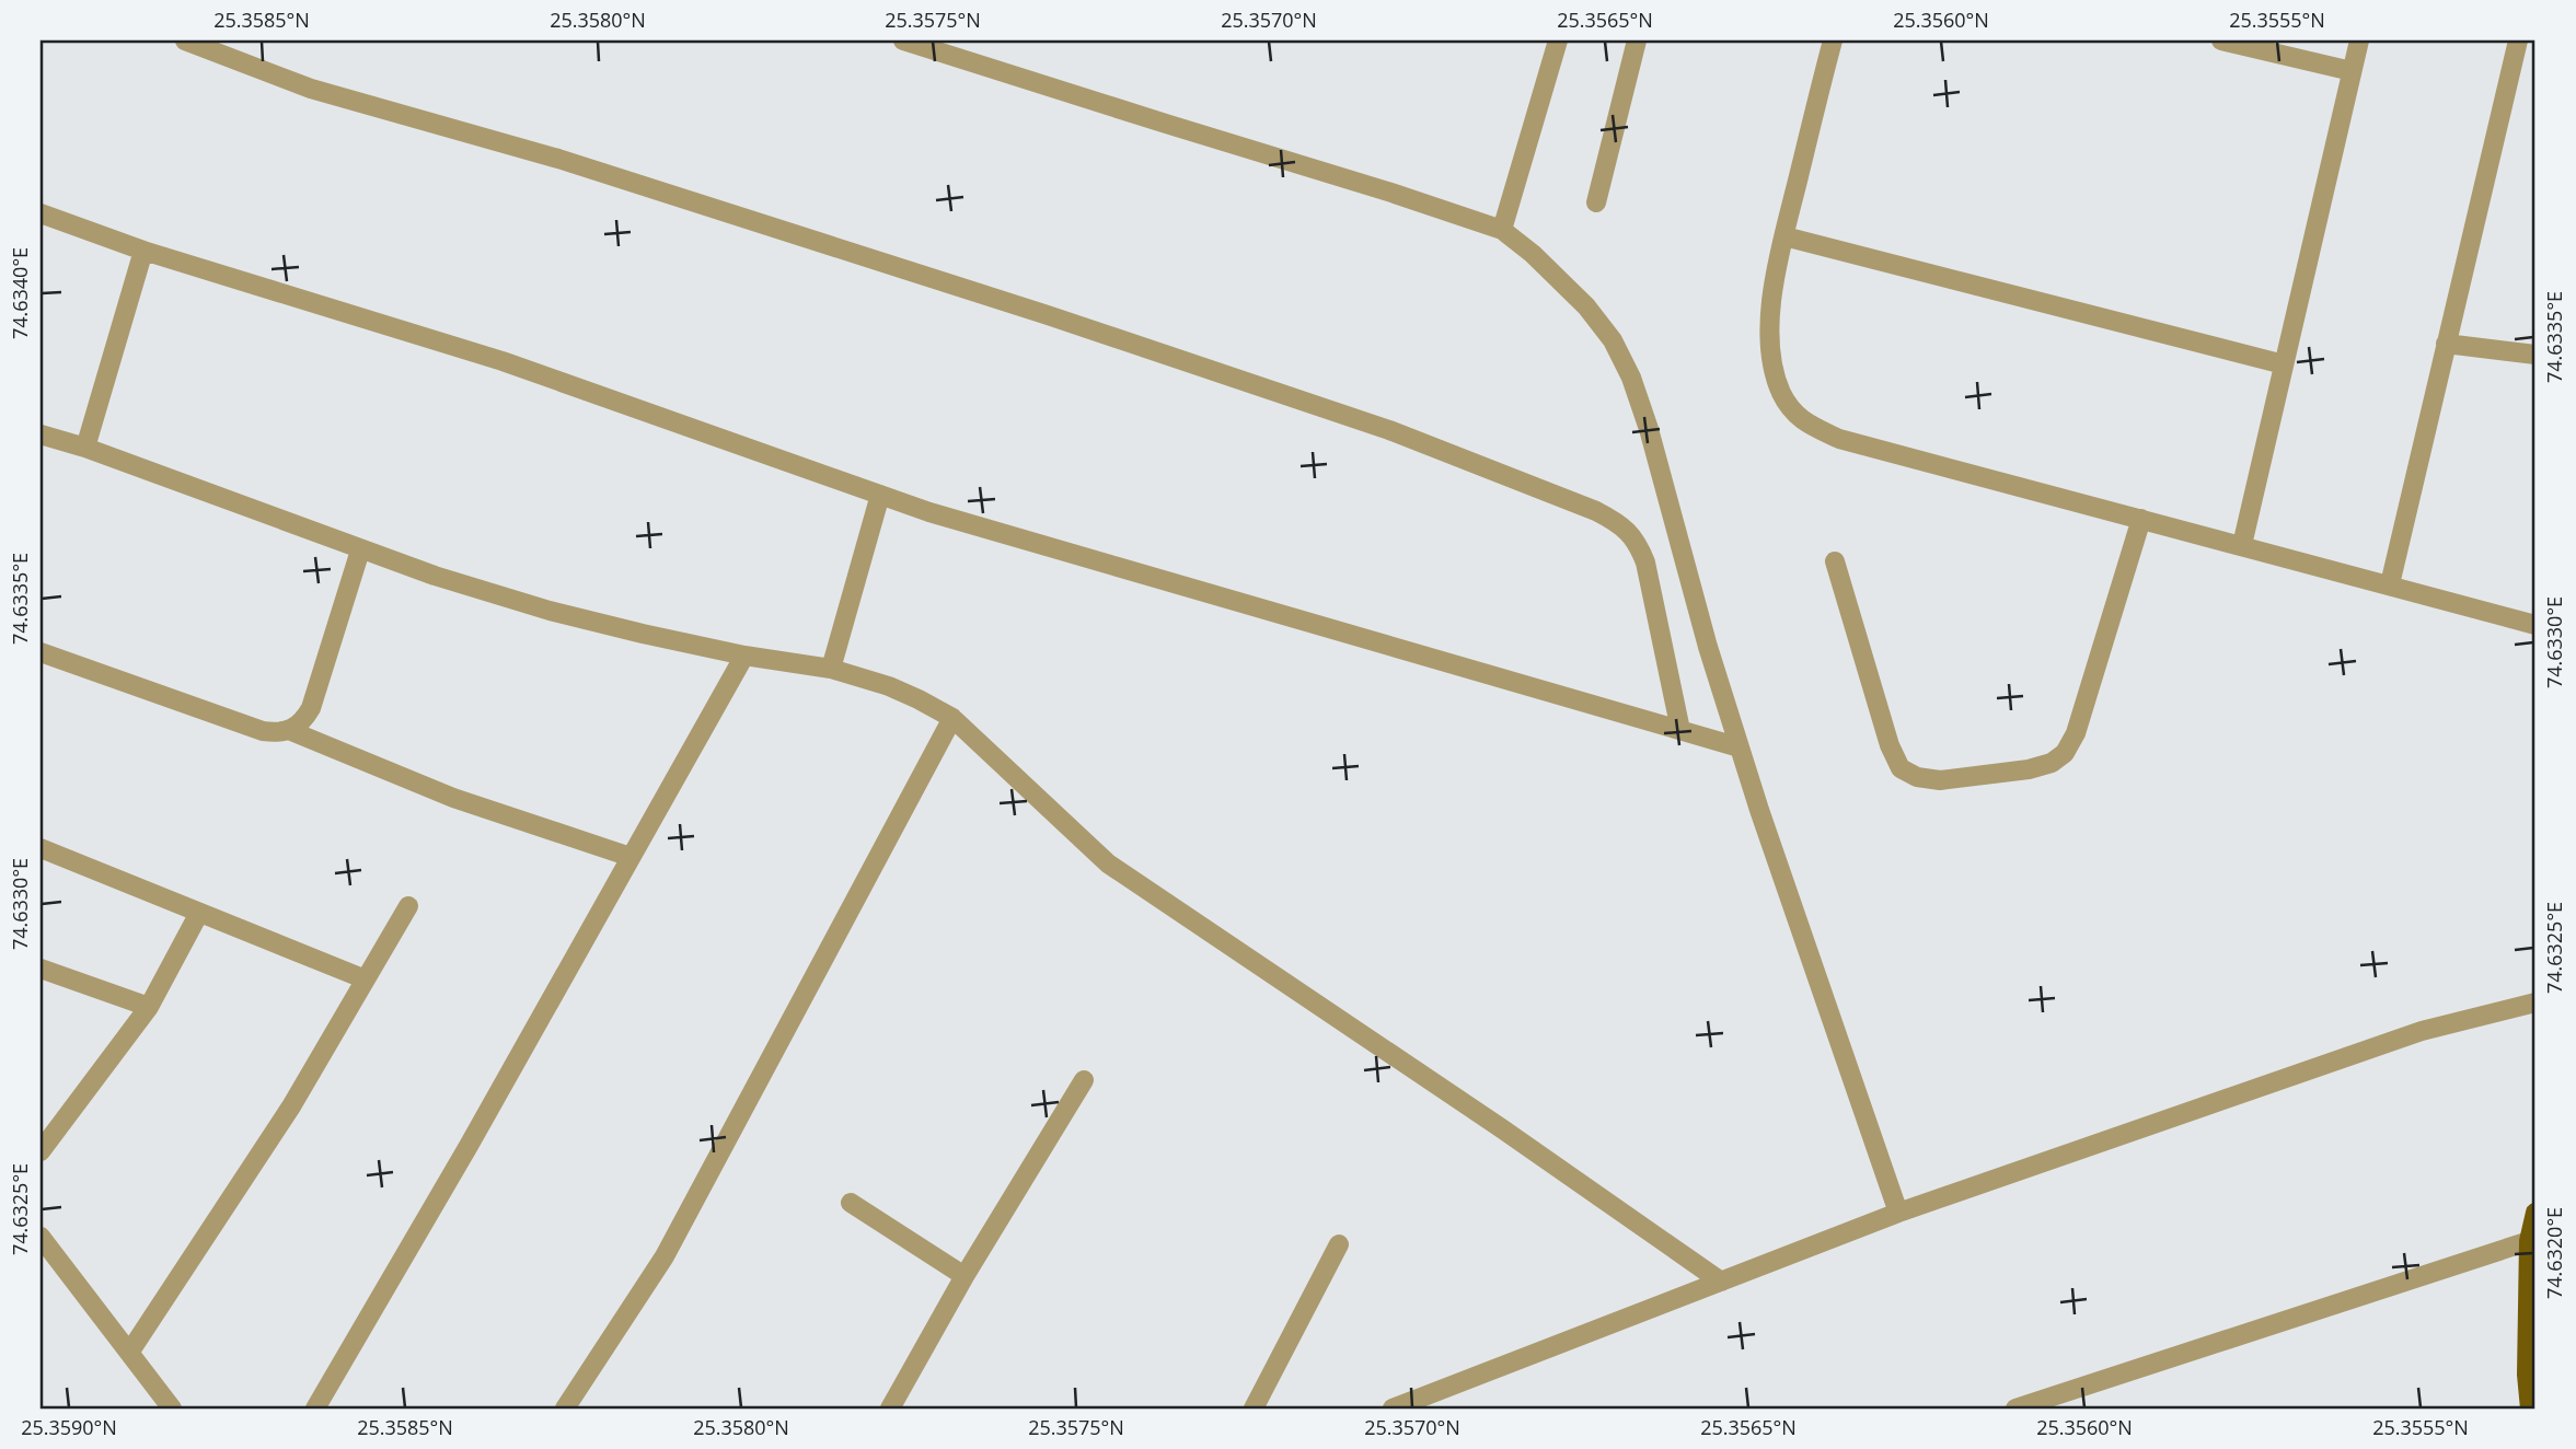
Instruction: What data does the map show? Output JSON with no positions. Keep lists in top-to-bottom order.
{
  "coordinates": [
    "25.3585°N",
    "25.3580°N",
    "25.3575°N",
    "25.3570°N",
    "25.3565°N",
    "25.3560°N",
    "25.3555°N",
    "74.6340°E",
    "74.6335°E",
    "74.6330°E",
    "74.6325°E",
    "74.6320°E",
    "25.3590°N"
  ]
}
